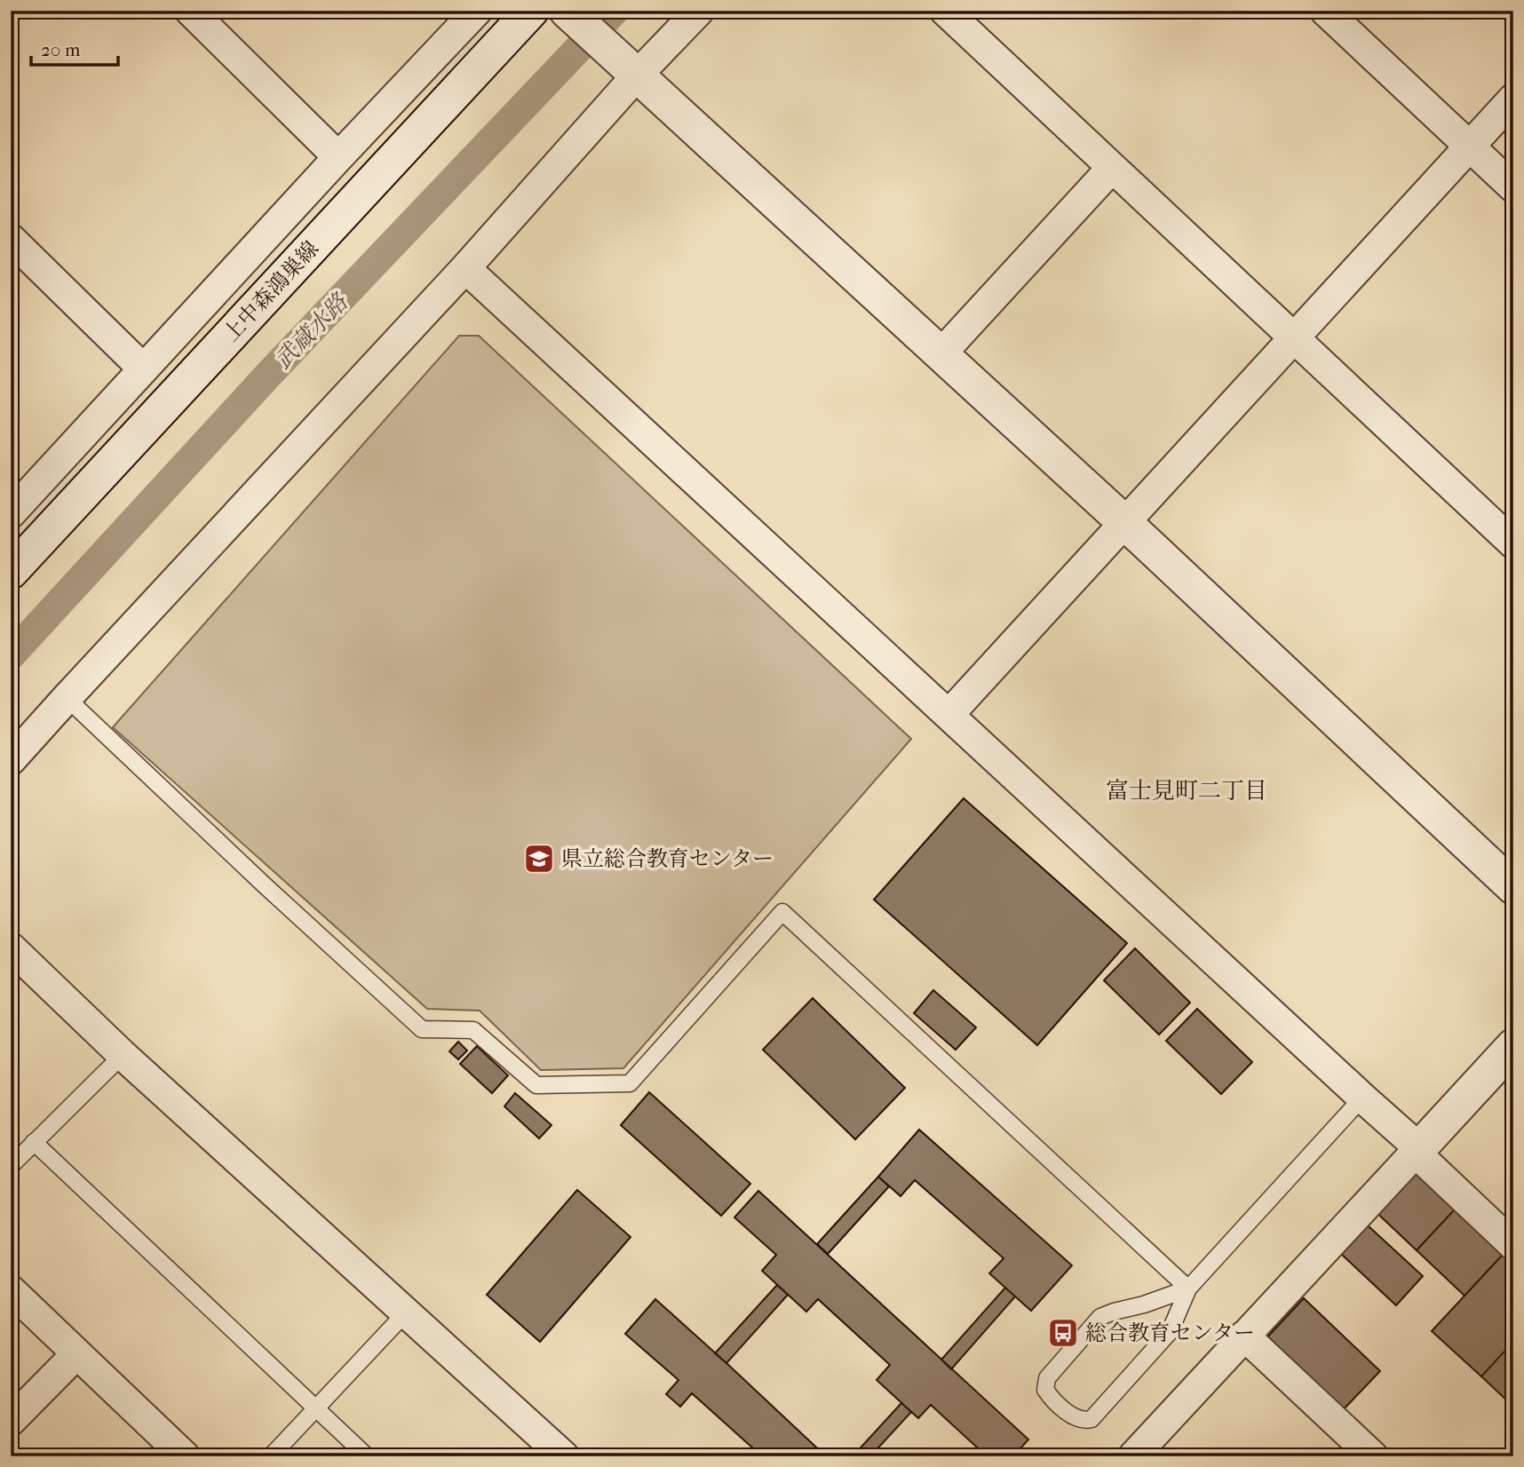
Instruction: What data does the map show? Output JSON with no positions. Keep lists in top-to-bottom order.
{
  "streets": {
    "street": ["上中森鴻巣線"]
  },
  "districts": ["富士見町二丁目"],
  "water": ["武蔵水路"],
  "places": {
    "school or university": ["県立総合教育センター"],
    "bus stop": ["総合教育センター"]
  },
  "scale_bar": "20 m"
}
